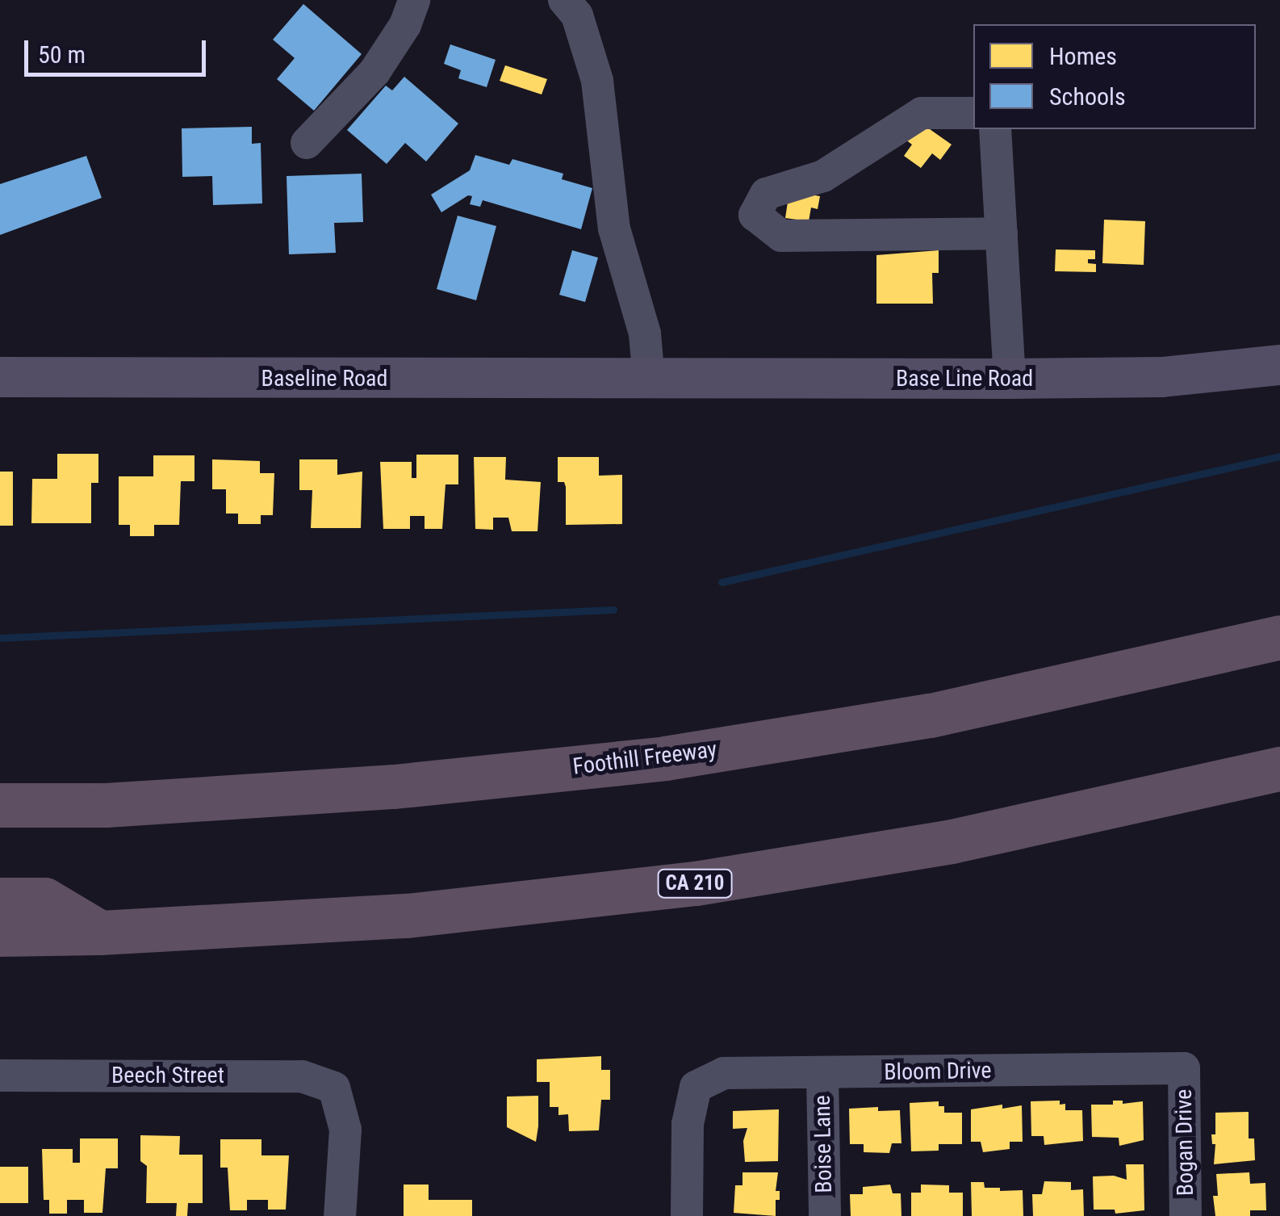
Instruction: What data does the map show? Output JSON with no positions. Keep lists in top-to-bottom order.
{
  "streets": {
    "highway": ["Foothill Freeway", "CA 210"],
    "main road": ["Baseline Road", "Base Line Road"],
    "street": [
      "Bloom Drive",
      "Beech Street",
      "Bogan Drive",
      "Boise Lane"
    ]
  },
  "crossings": [
    ["Baseline Road", "Base Line Road"],
    ["Bloom Drive", "Bogan Drive"],
    ["Bloom Drive", "Boise Lane"]
  ],
  "legend": ["Homes", "Schools"],
  "scale_bar": "50 m"
}
